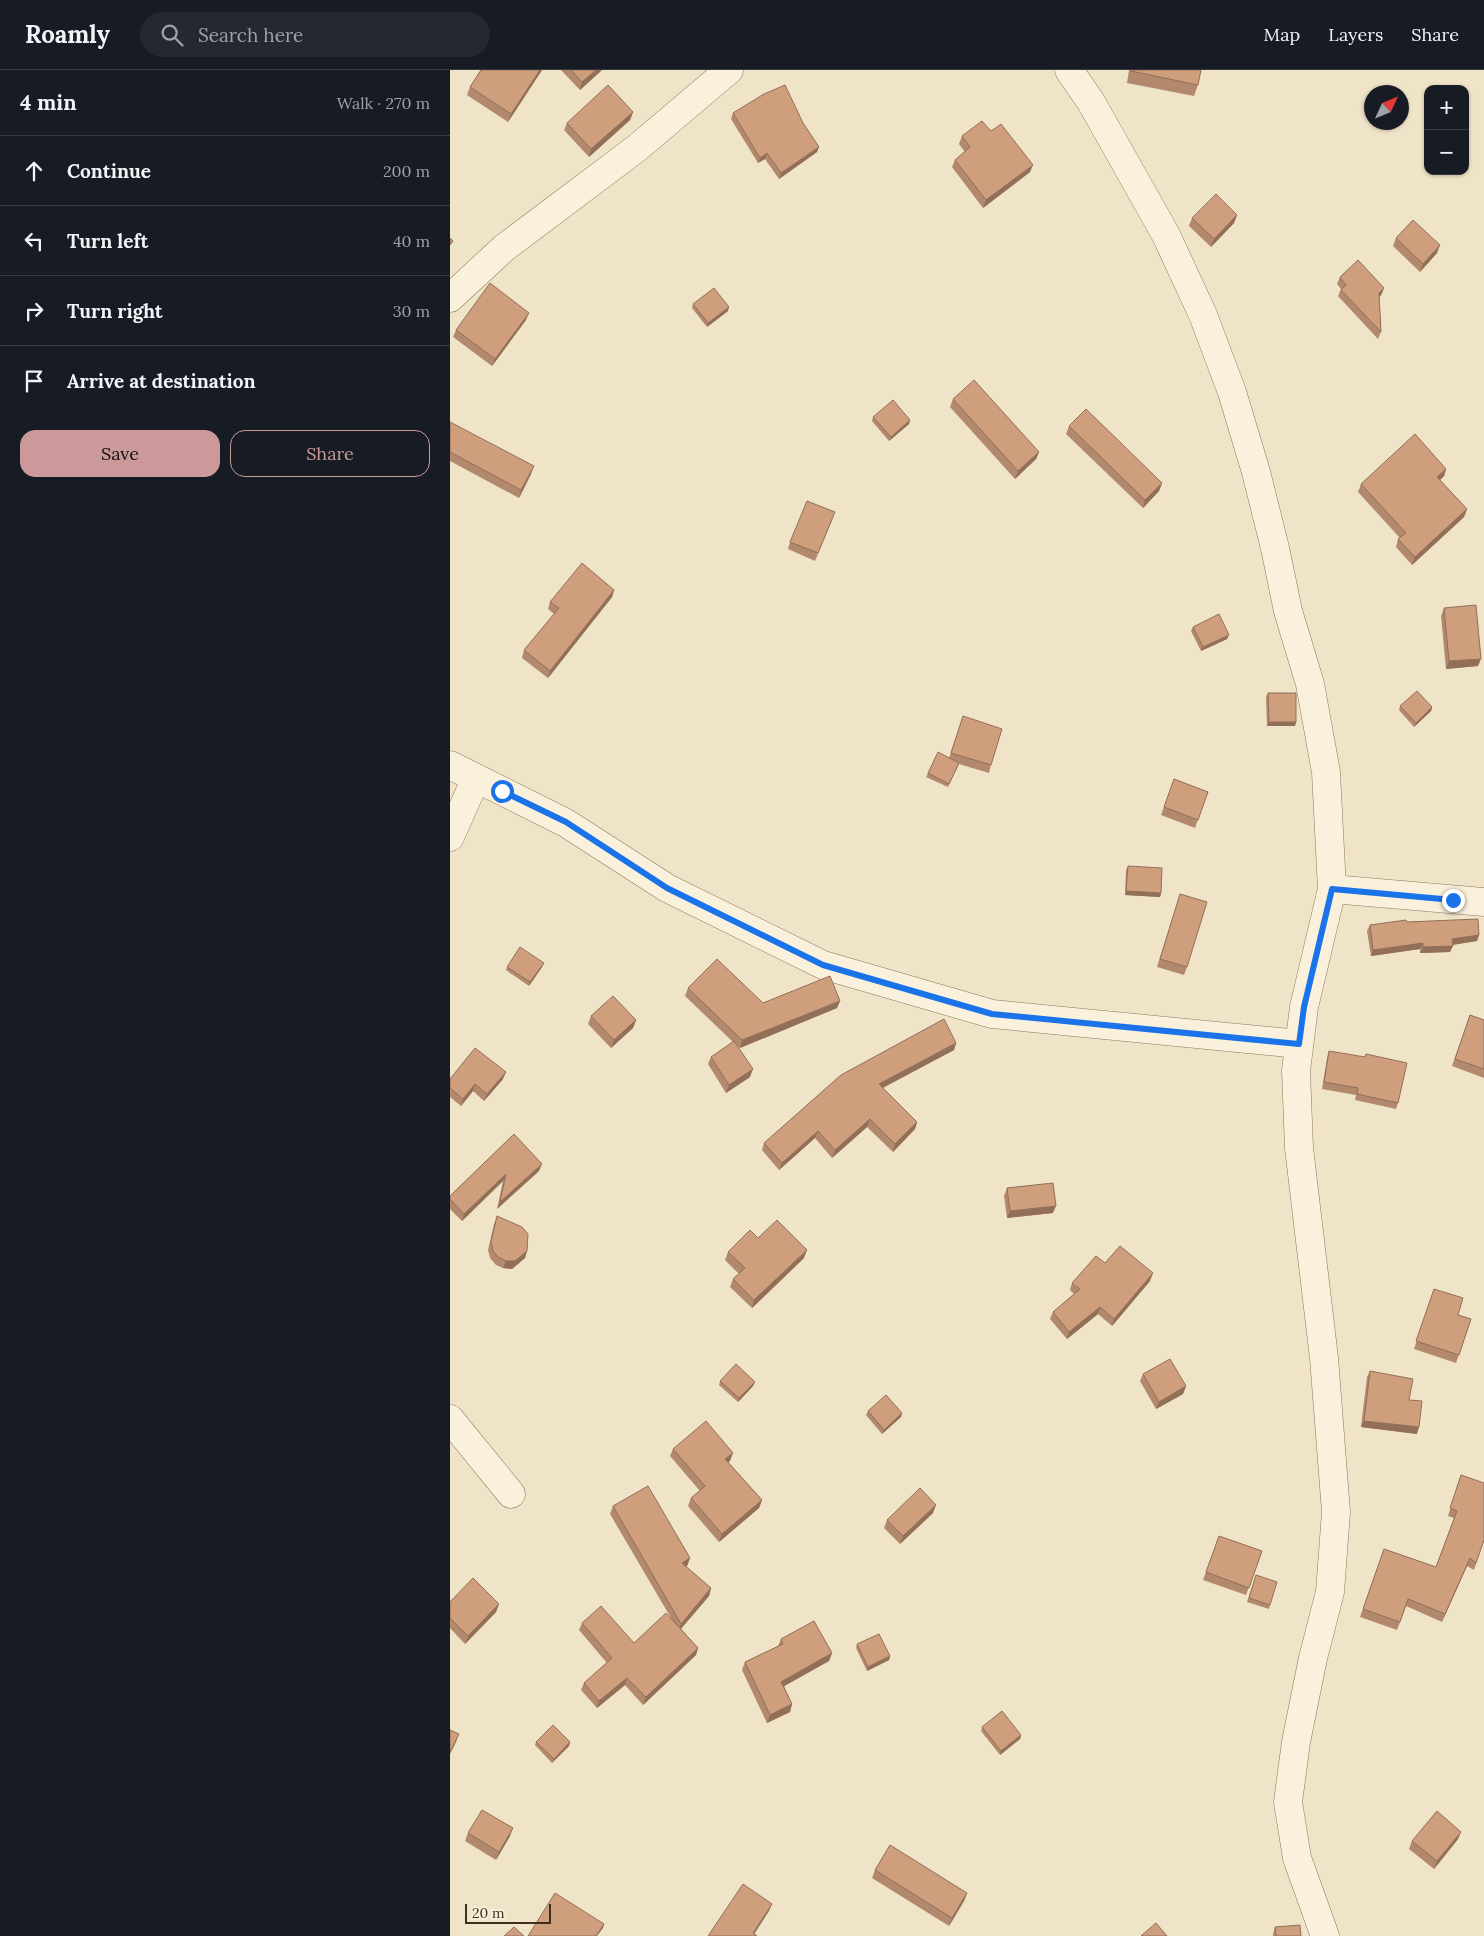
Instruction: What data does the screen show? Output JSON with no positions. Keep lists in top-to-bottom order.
{
  "scale_bar": "20 m",
  "north": "top right",
  "page": {
    "header": "Roamly",
    "search": "Search here",
    "nav": ["Map", "Layers", "Share"],
    "heading": ["4 min", "Walk · 270 m"],
    "map_buttons": ["+", "−"],
    "list": [
      ["Continue", "200 m"],
      ["Turn left", "40 m"],
      ["Turn right", "30 m"],
      "Arrive at destination"
    ],
    "buttons": ["Save", "Share"],
    "scale": "20 m"
  }
}
